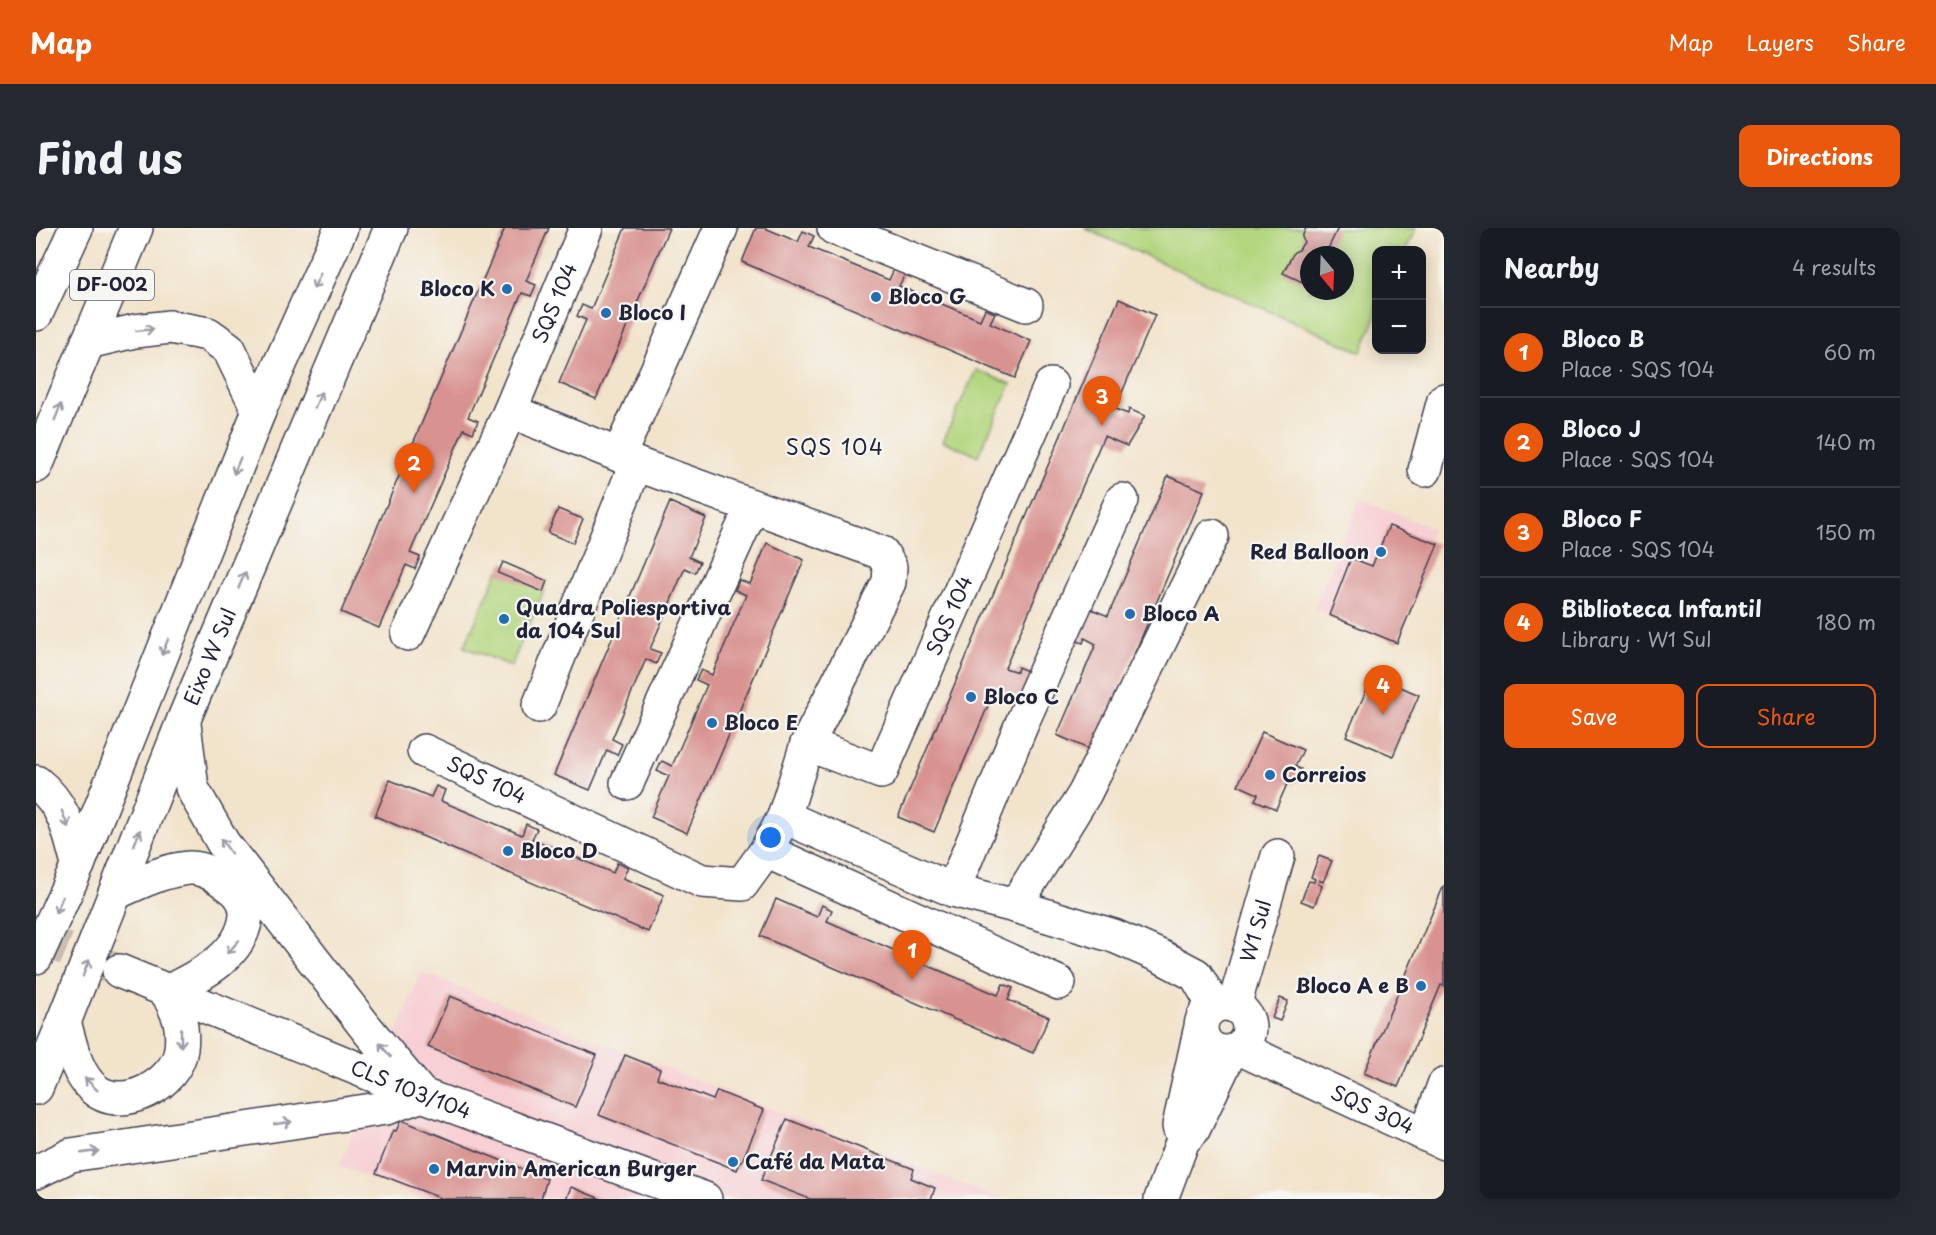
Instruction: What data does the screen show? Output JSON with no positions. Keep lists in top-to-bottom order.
{
  "streets": {
    "main road": [
      "DF-002",
      "SQS 104",
      "Eixo W Sul",
      "W1 Sul",
      "CLS 103/104",
      "SQS 304"
    ]
  },
  "crossings": [
    ["W1 Sul", "SQS 304"]
  ],
  "districts": ["SQS 104"],
  "places": [
    "Bloco K",
    "Bloco G",
    "Bloco I",
    "Red Balloon",
    "Bloco A",
    "Quadra Poliesportiva da 104 Sul",
    "Bloco C",
    "Bloco E",
    "Correios",
    "Bloco D",
    "Bloco A e B",
    "Café da Mata",
    "Marvin American Burger"
  ],
  "north": "bottom",
  "page": {
    "header": "Map",
    "nav": ["Map", "Layers", "Share"],
    "title": "Find us",
    "buttons": [
      "Directions",
      ["Save", "Share"]
    ],
    "heading": ["Nearby", "4 results"],
    "map_buttons": ["+", "−"],
    "list": [
      {
        "mark": "1",
        "name": "Bloco B",
        "note": "Place · SQS 104",
        "value": "60 m"
      },
      {
        "mark": "2",
        "name": "Bloco J",
        "note": "Place · SQS 104",
        "value": "140 m"
      },
      {
        "mark": "3",
        "name": "Bloco F",
        "note": "Place · SQS 104",
        "value": "150 m"
      },
      {
        "mark": "4",
        "name": "Biblioteca Infantil",
        "note": "Library · W1 Sul",
        "value": "180 m"
      }
    ],
    "pins": [
      "3",
      "2",
      "4",
      "1"
    ]
  }
}
